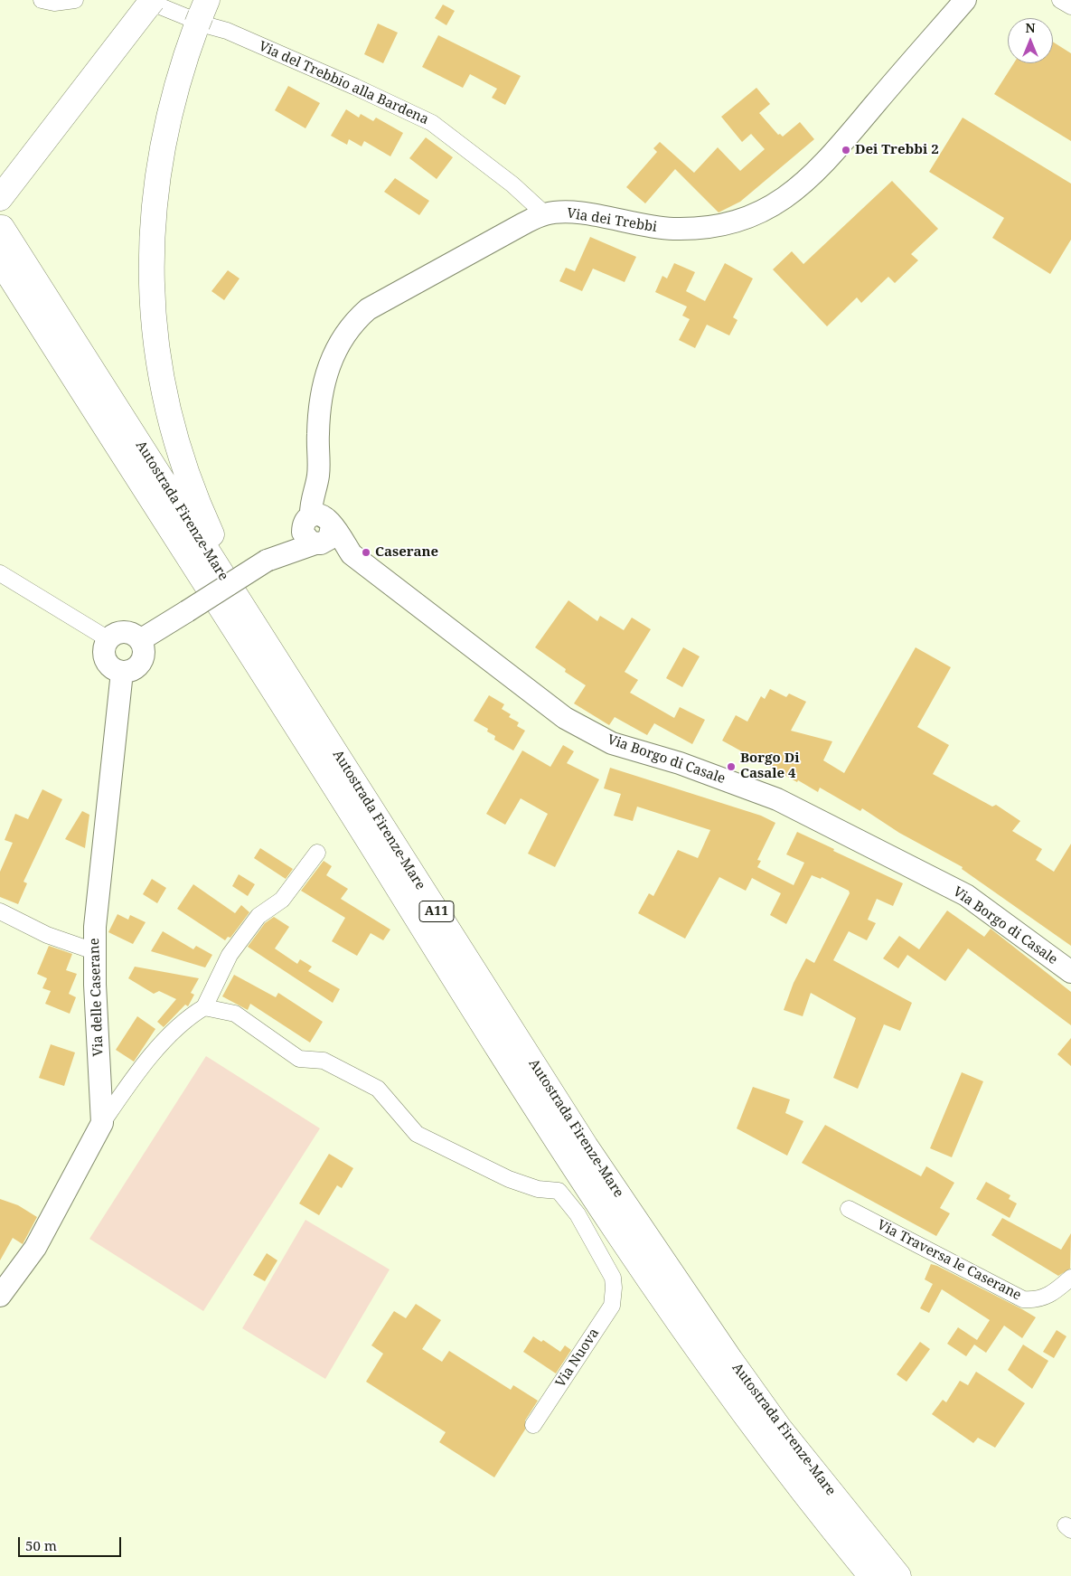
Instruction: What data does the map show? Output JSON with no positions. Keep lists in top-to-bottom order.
{
  "streets": {
    "highway": ["Autostrada Firenze-Mare", "A11"],
    "street": [
      "Via del Trebbio alla Bardena",
      "Via dei Trebbi",
      "Via Borgo di Casale",
      "Via delle Caserane",
      "Via Traversa le Caserane",
      "Via Nuova"
    ]
  },
  "crossings": [
    ["Via del Trebbio alla Bardena", "Via dei Trebbi"],
    ["Via dei Trebbi", "Via Borgo di Casale"]
  ],
  "places": ["Dei Trebbi 2", "Caserane", "Borgo Di Casale 4"],
  "scale_bar": "50 m",
  "north": "top"
}
